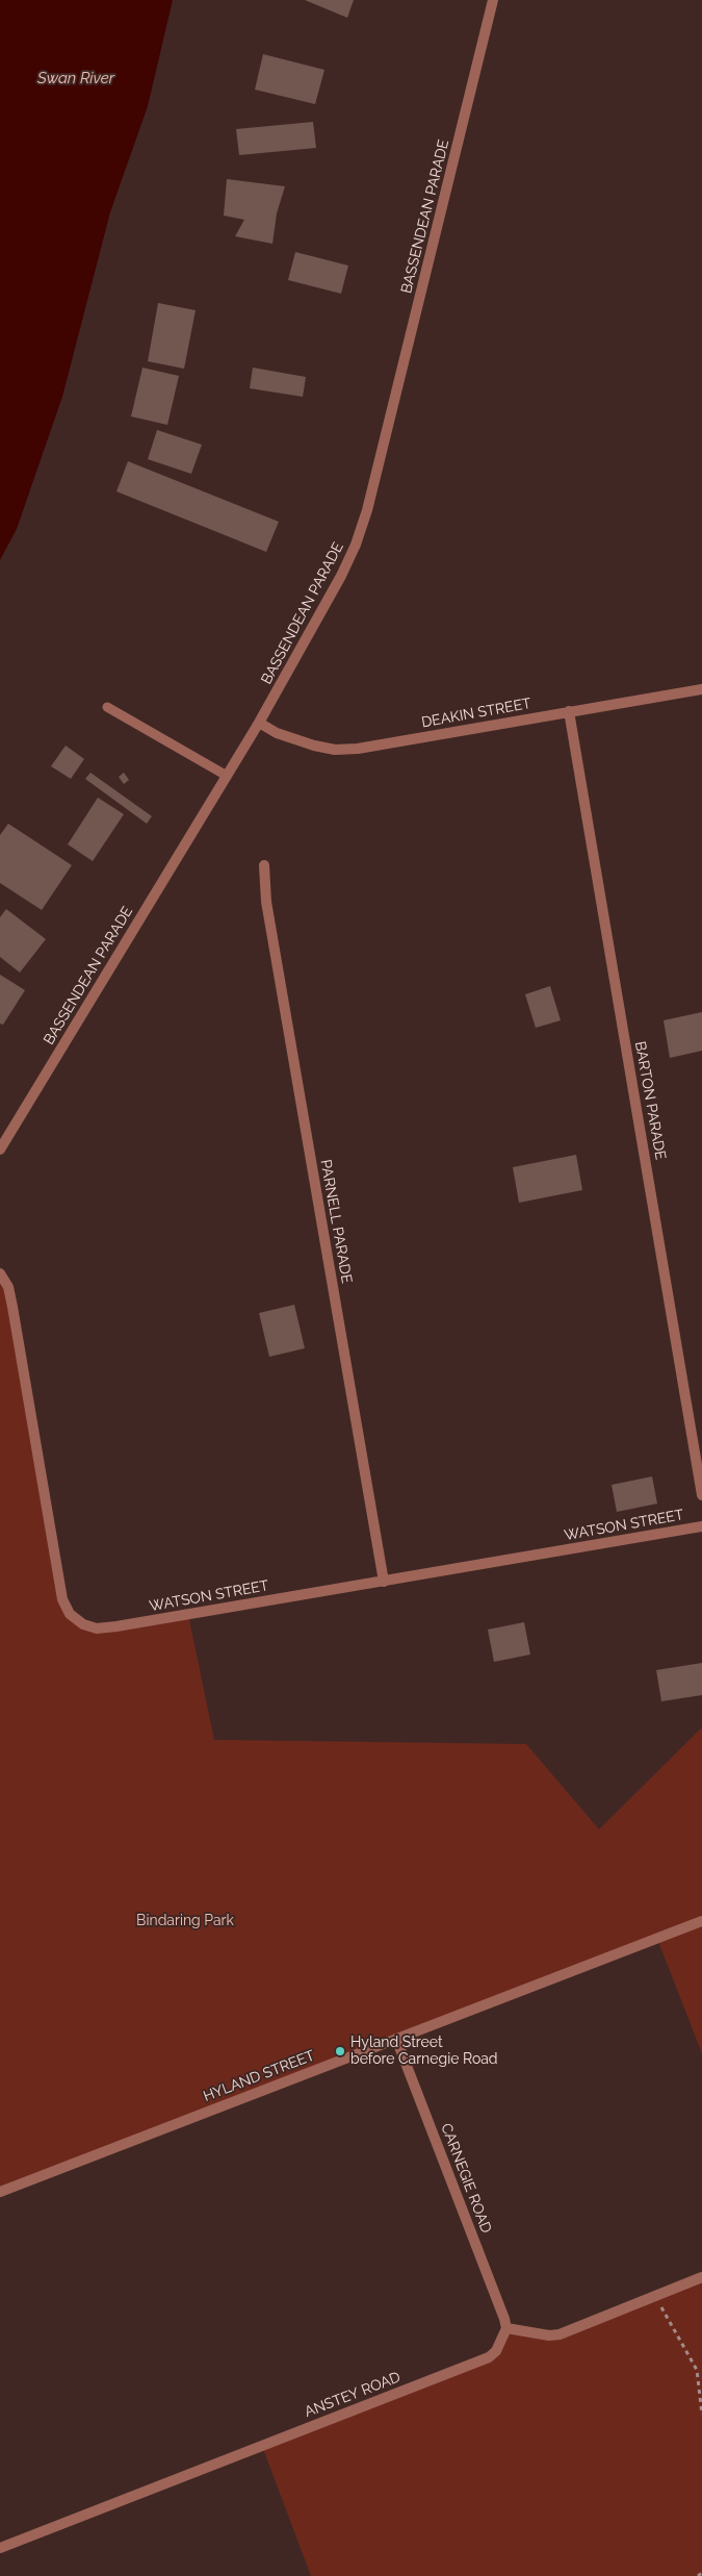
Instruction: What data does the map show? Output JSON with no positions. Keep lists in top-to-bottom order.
{
  "streets": {
    "street": [
      "BASSENDEAN PARADE",
      "DEAKIN STREET",
      "BARTON PARADE",
      "PARNELL PARADE",
      "WATSON STREET",
      "HYLAND STREET",
      "CARNEGIE ROAD",
      "ANSTEY ROAD"
    ]
  },
  "crossings": [
    ["BASSENDEAN PARADE", "DEAKIN STREET"],
    ["DEAKIN STREET", "BARTON PARADE"],
    ["PARNELL PARADE", "WATSON STREET"],
    ["HYLAND STREET", "CARNEGIE ROAD"],
    ["CARNEGIE ROAD", "ANSTEY ROAD"]
  ],
  "water": ["Swan River"],
  "parks": ["Bindaring Park"],
  "places": ["Hyland Street before Carnegie Road"]
}
